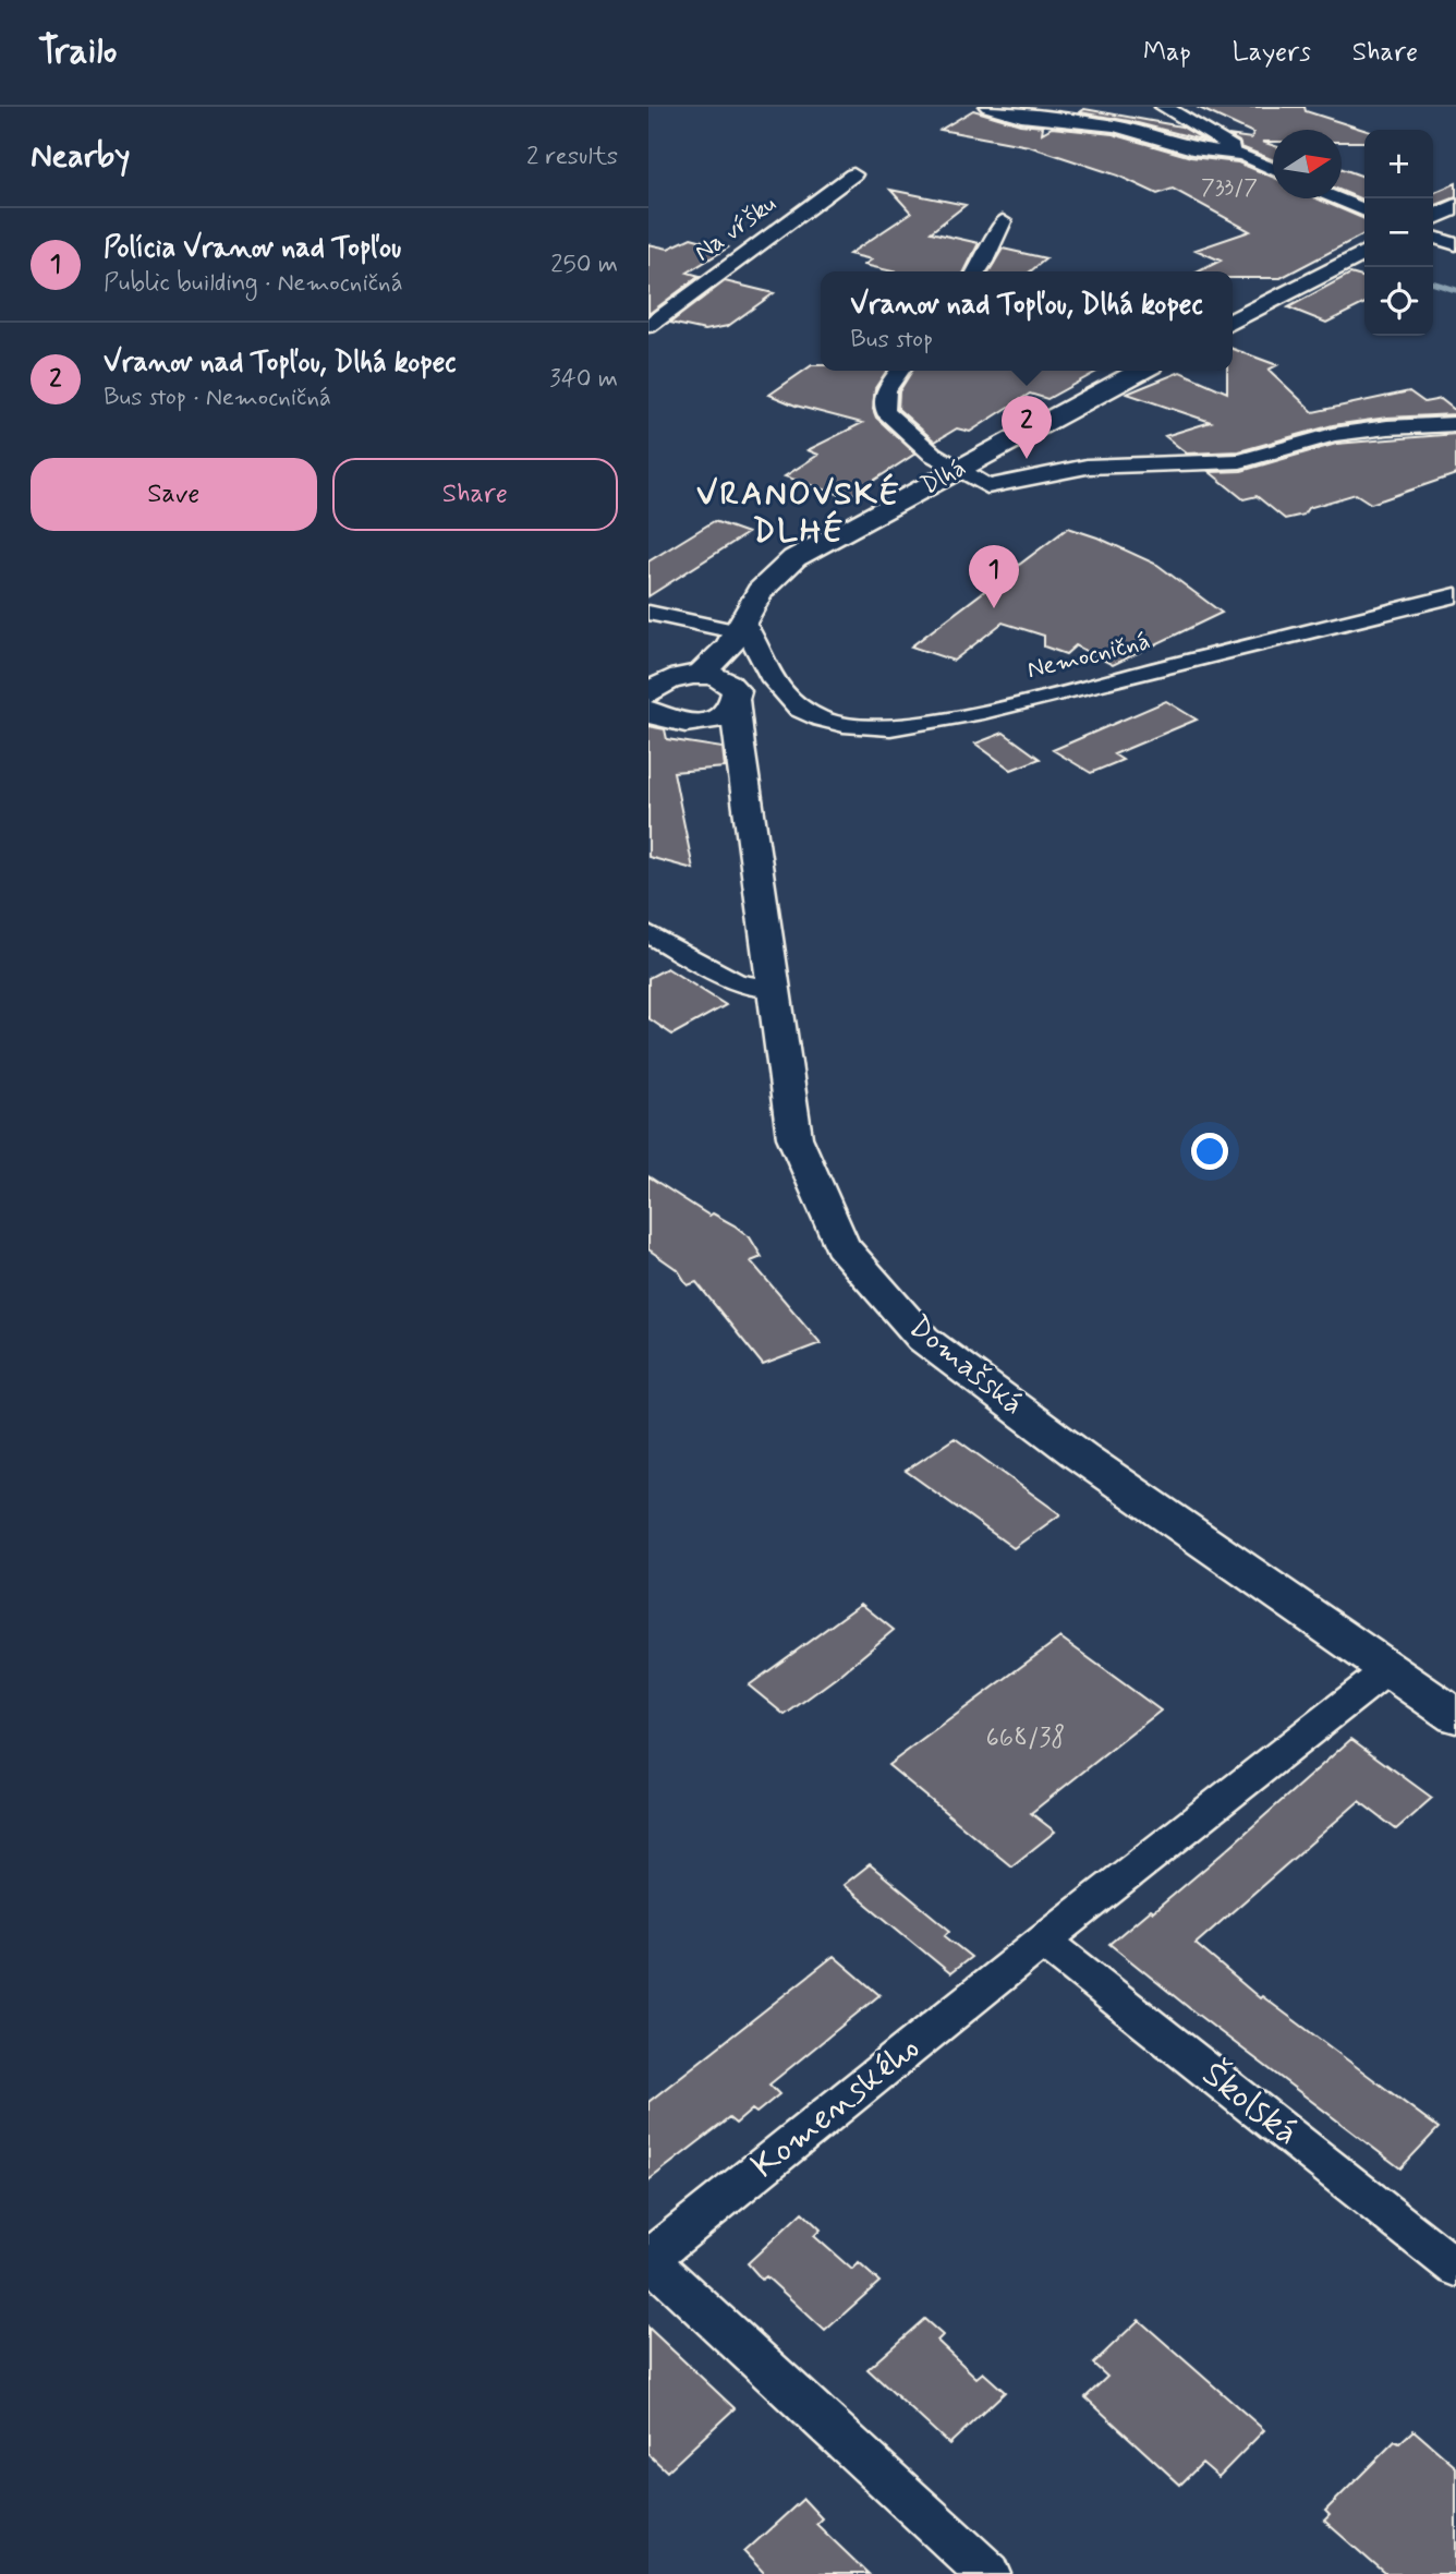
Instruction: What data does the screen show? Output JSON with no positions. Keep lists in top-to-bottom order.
{
  "streets": {
    "street": [
      "Na vŕšku",
      "Dlhá",
      "Nemocničná",
      "Domašská",
      "Školská",
      "Komenského"
    ]
  },
  "crossings": [
    ["Dlhá", "Nemocničná"],
    ["Dlhá", "Domašská"],
    ["Nemocničná", "Domašská"],
    ["Domašská", "Komenského"],
    ["Školská", "Komenského"]
  ],
  "districts": ["VRANOVSKÉ DLHÉ"],
  "house_numbers": ["733/7", "668/38"],
  "north": "right",
  "page": {
    "header": "Trailo",
    "nav": ["Map", "Layers", "Share"],
    "heading": ["Nearby", "2 results"],
    "map_buttons": ["+", "−"],
    "list": [
      {
        "mark": "1",
        "name": "Polícia Vranov nad Topľou",
        "note": "Public building · Nemocničná",
        "value": "250 m"
      },
      {
        "mark": "2",
        "name": "Vranov nad Topľou, Dlhá kopec",
        "note": "Bus stop · Nemocničná",
        "value": "340 m"
      }
    ],
    "popup": ["Vranov nad Topľou, Dlhá kopec", "Bus stop"],
    "pins": ["2", "1"],
    "buttons": ["Save", "Share"]
  }
}
